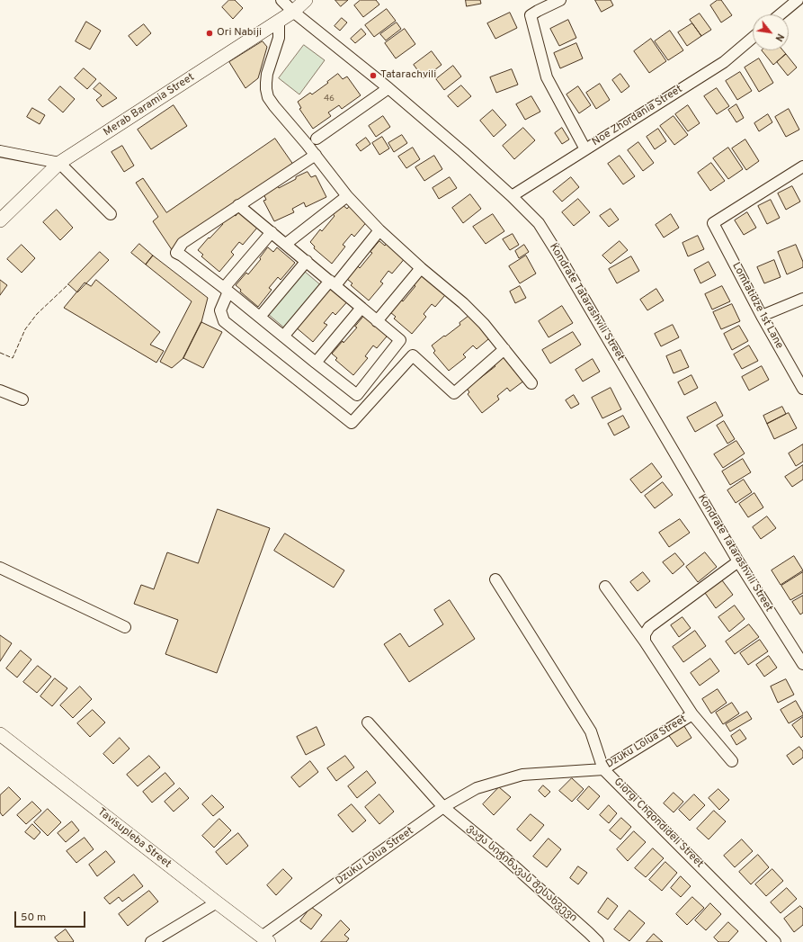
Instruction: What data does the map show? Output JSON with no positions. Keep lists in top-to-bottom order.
{
  "streets": {
    "main road": ["Merab Baramia Street", "Tavisupleba Street"],
    "street": [
      "Noe Zhordania Street",
      "Kondrate Tatarashvili Street",
      "Lomtatidze 1st Lane",
      "Dzuku Lolua Street",
      "Giorgi Chqondideli Street",
      "ვაჟა სიჭინავას შესახვევი"
    ]
  },
  "crossings": [
    ["Merab Baramia Street", "Kondrate Tatarashvili Street"],
    ["Noe Zhordania Street", "Kondrate Tatarashvili Street"],
    ["Dzuku Lolua Street", "Giorgi Chqondideli Street"],
    ["Dzuku Lolua Street", "Tavisupleba Street"],
    ["Dzuku Lolua Street", "ვაჟა სიჭინავას შესახვევი"]
  ],
  "places": ["Ori Nabiji", "Tatarachvili"],
  "house_numbers": ["46"],
  "scale_bar": "50 m",
  "north": "bottom right"
}
